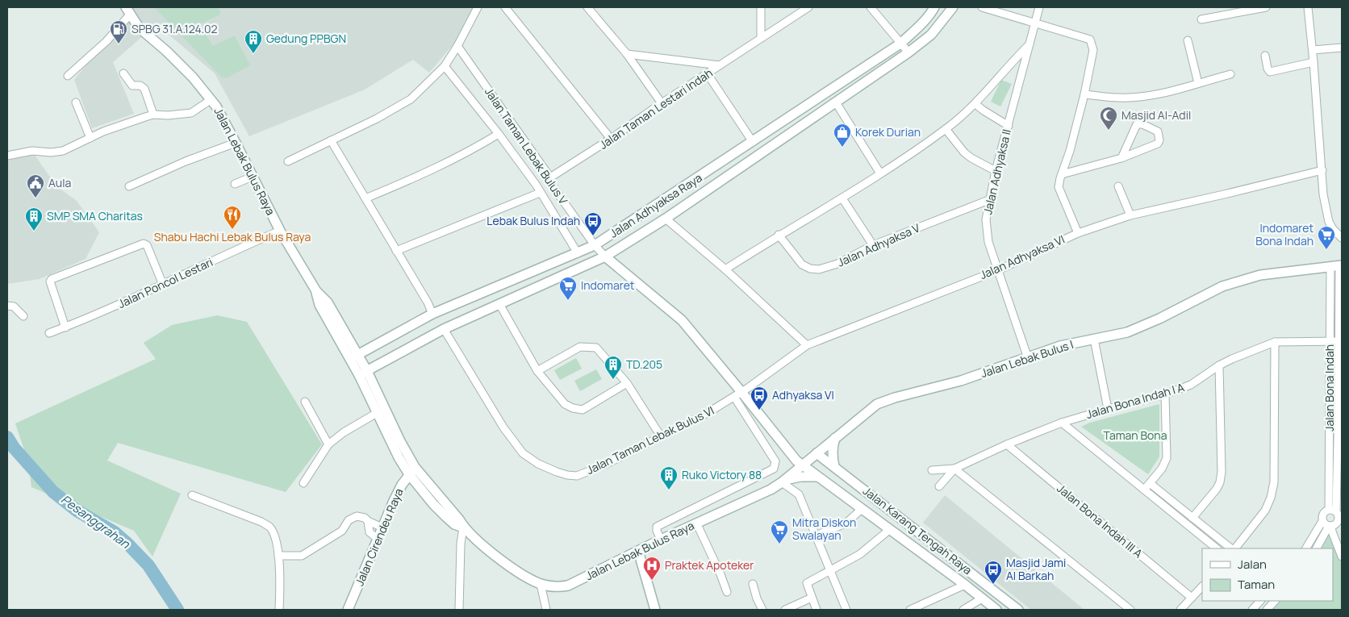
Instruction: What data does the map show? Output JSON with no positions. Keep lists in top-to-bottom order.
{
  "streets": {
    "main road": [
      "Jalan Lebak Bulus Raya",
      "Jalan Adhyaksa Raya",
      "Jalan Lebak Bulus I",
      "Jalan Karang Tengah Raya",
      "Jalan Cirendeu Raya"
    ],
    "street": [
      "Jalan Taman Lestari Indah",
      "Jalan Taman Lebak Bulus V",
      "Jalan Adhyaksa II",
      "Jalan Adhyaksa V",
      "Jalan Adhyaksa VI",
      "Jalan Poncol Lestari",
      "Jalan Bona Indah",
      "Jalan Bona Indah I A",
      "Jalan Taman Lebak Bulus VI",
      "Jalan Bona Indah III A"
    ]
  },
  "crossings": [
    ["Jalan Taman Lestari Indah", "Jalan Taman Lebak Bulus V"],
    ["Jalan Taman Lebak Bulus V", "Jalan Adhyaksa Raya"],
    ["Jalan Lebak Bulus Raya", "Jalan Adhyaksa Raya"],
    ["Jalan Lebak Bulus Raya", "Jalan Poncol Lestari"],
    ["Jalan Lebak Bulus Raya", "Jalan Lebak Bulus I"],
    ["Jalan Lebak Bulus Raya", "Jalan Karang Tengah Raya"],
    ["Jalan Lebak Bulus Raya", "Jalan Cirendeu Raya"],
    ["Jalan Adhyaksa II", "Jalan Adhyaksa V"],
    ["Jalan Adhyaksa II", "Jalan Adhyaksa VI"],
    ["Jalan Adhyaksa II", "Jalan Lebak Bulus I"],
    ["Jalan Adhyaksa Raya", "Jalan Taman Lebak Bulus VI"],
    ["Jalan Adhyaksa VI", "Jalan Taman Lebak Bulus VI"],
    ["Jalan Lebak Bulus I", "Jalan Bona Indah"],
    ["Jalan Lebak Bulus I", "Jalan Karang Tengah Raya"],
    ["Jalan Bona Indah", "Jalan Bona Indah I A"],
    ["Jalan Bona Indah I A", "Jalan Bona Indah III A"]
  ],
  "water": ["Pesanggrahan"],
  "parks": ["Taman Bona"],
  "places": {
    "fuel station": ["SPBG 31.A.124.02"],
    "building": [
      "Gedung PPBGN",
      "SMP SMA Charitas",
      "TD.205",
      "Ruko Victory 88"
    ],
    "mosque": ["Masjid Al-Adil"],
    "shop": ["Korek Durian"],
    "public building": ["Aula"],
    "restaurant": ["Shabu Hachi Lebak Bulus Raya"],
    "bus stop": ["Lebak Bulus Indah", "Adhyaksa VI", "Masjid Jami Al Barkah"],
    "supermarket": ["Indomaret Bona Indah", "Indomaret", "Mitra Diskon Swalayan"],
    "hospital": ["Praktek Apoteker"]
  },
  "legend": ["Jalan", "Taman"]
}
